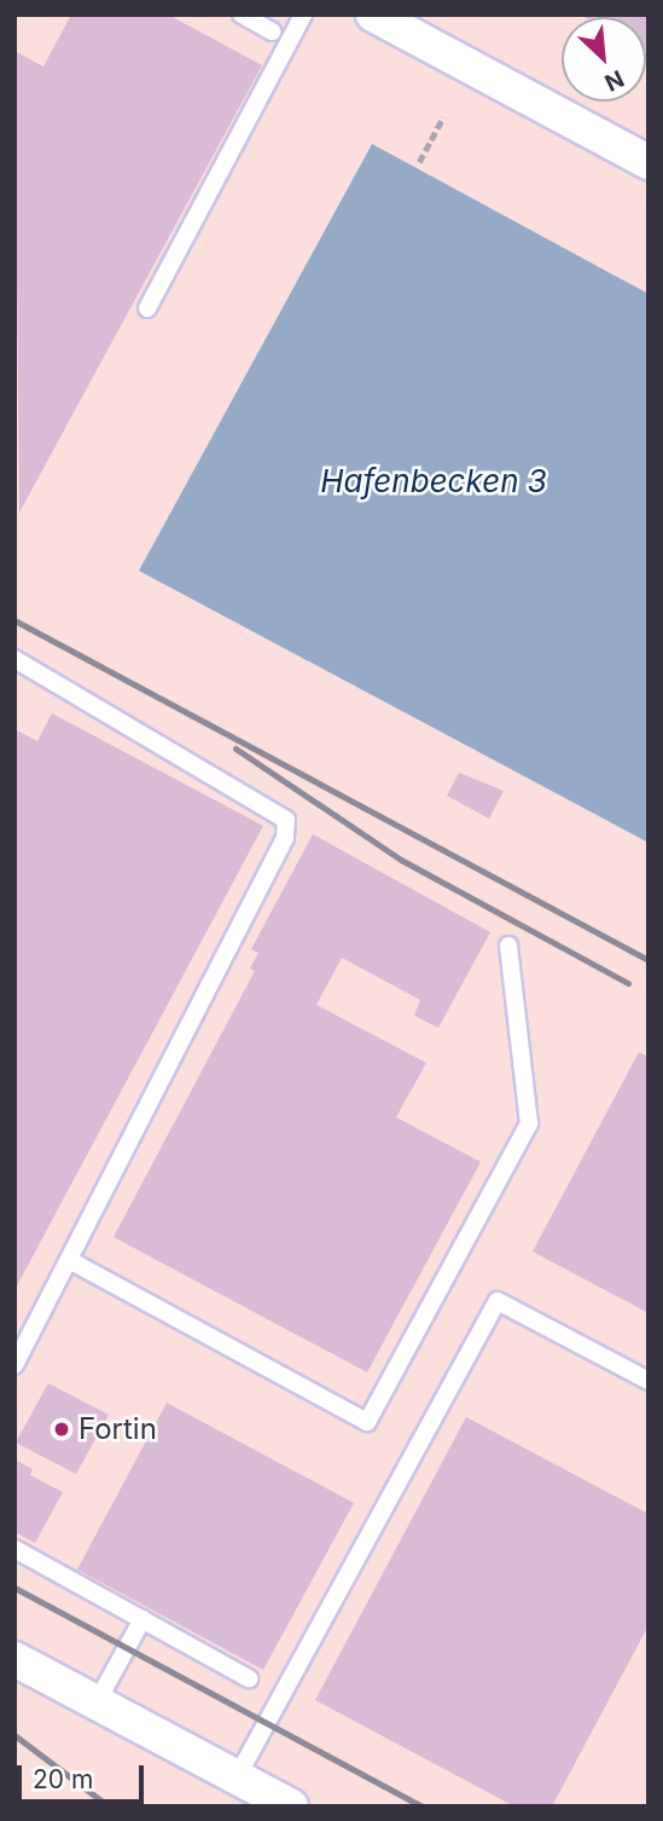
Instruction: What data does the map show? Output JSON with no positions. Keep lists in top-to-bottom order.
{
  "water": ["Hafenbecken 3"],
  "places": ["Fortin"],
  "scale_bar": "20 m",
  "north": "bottom right"
}
